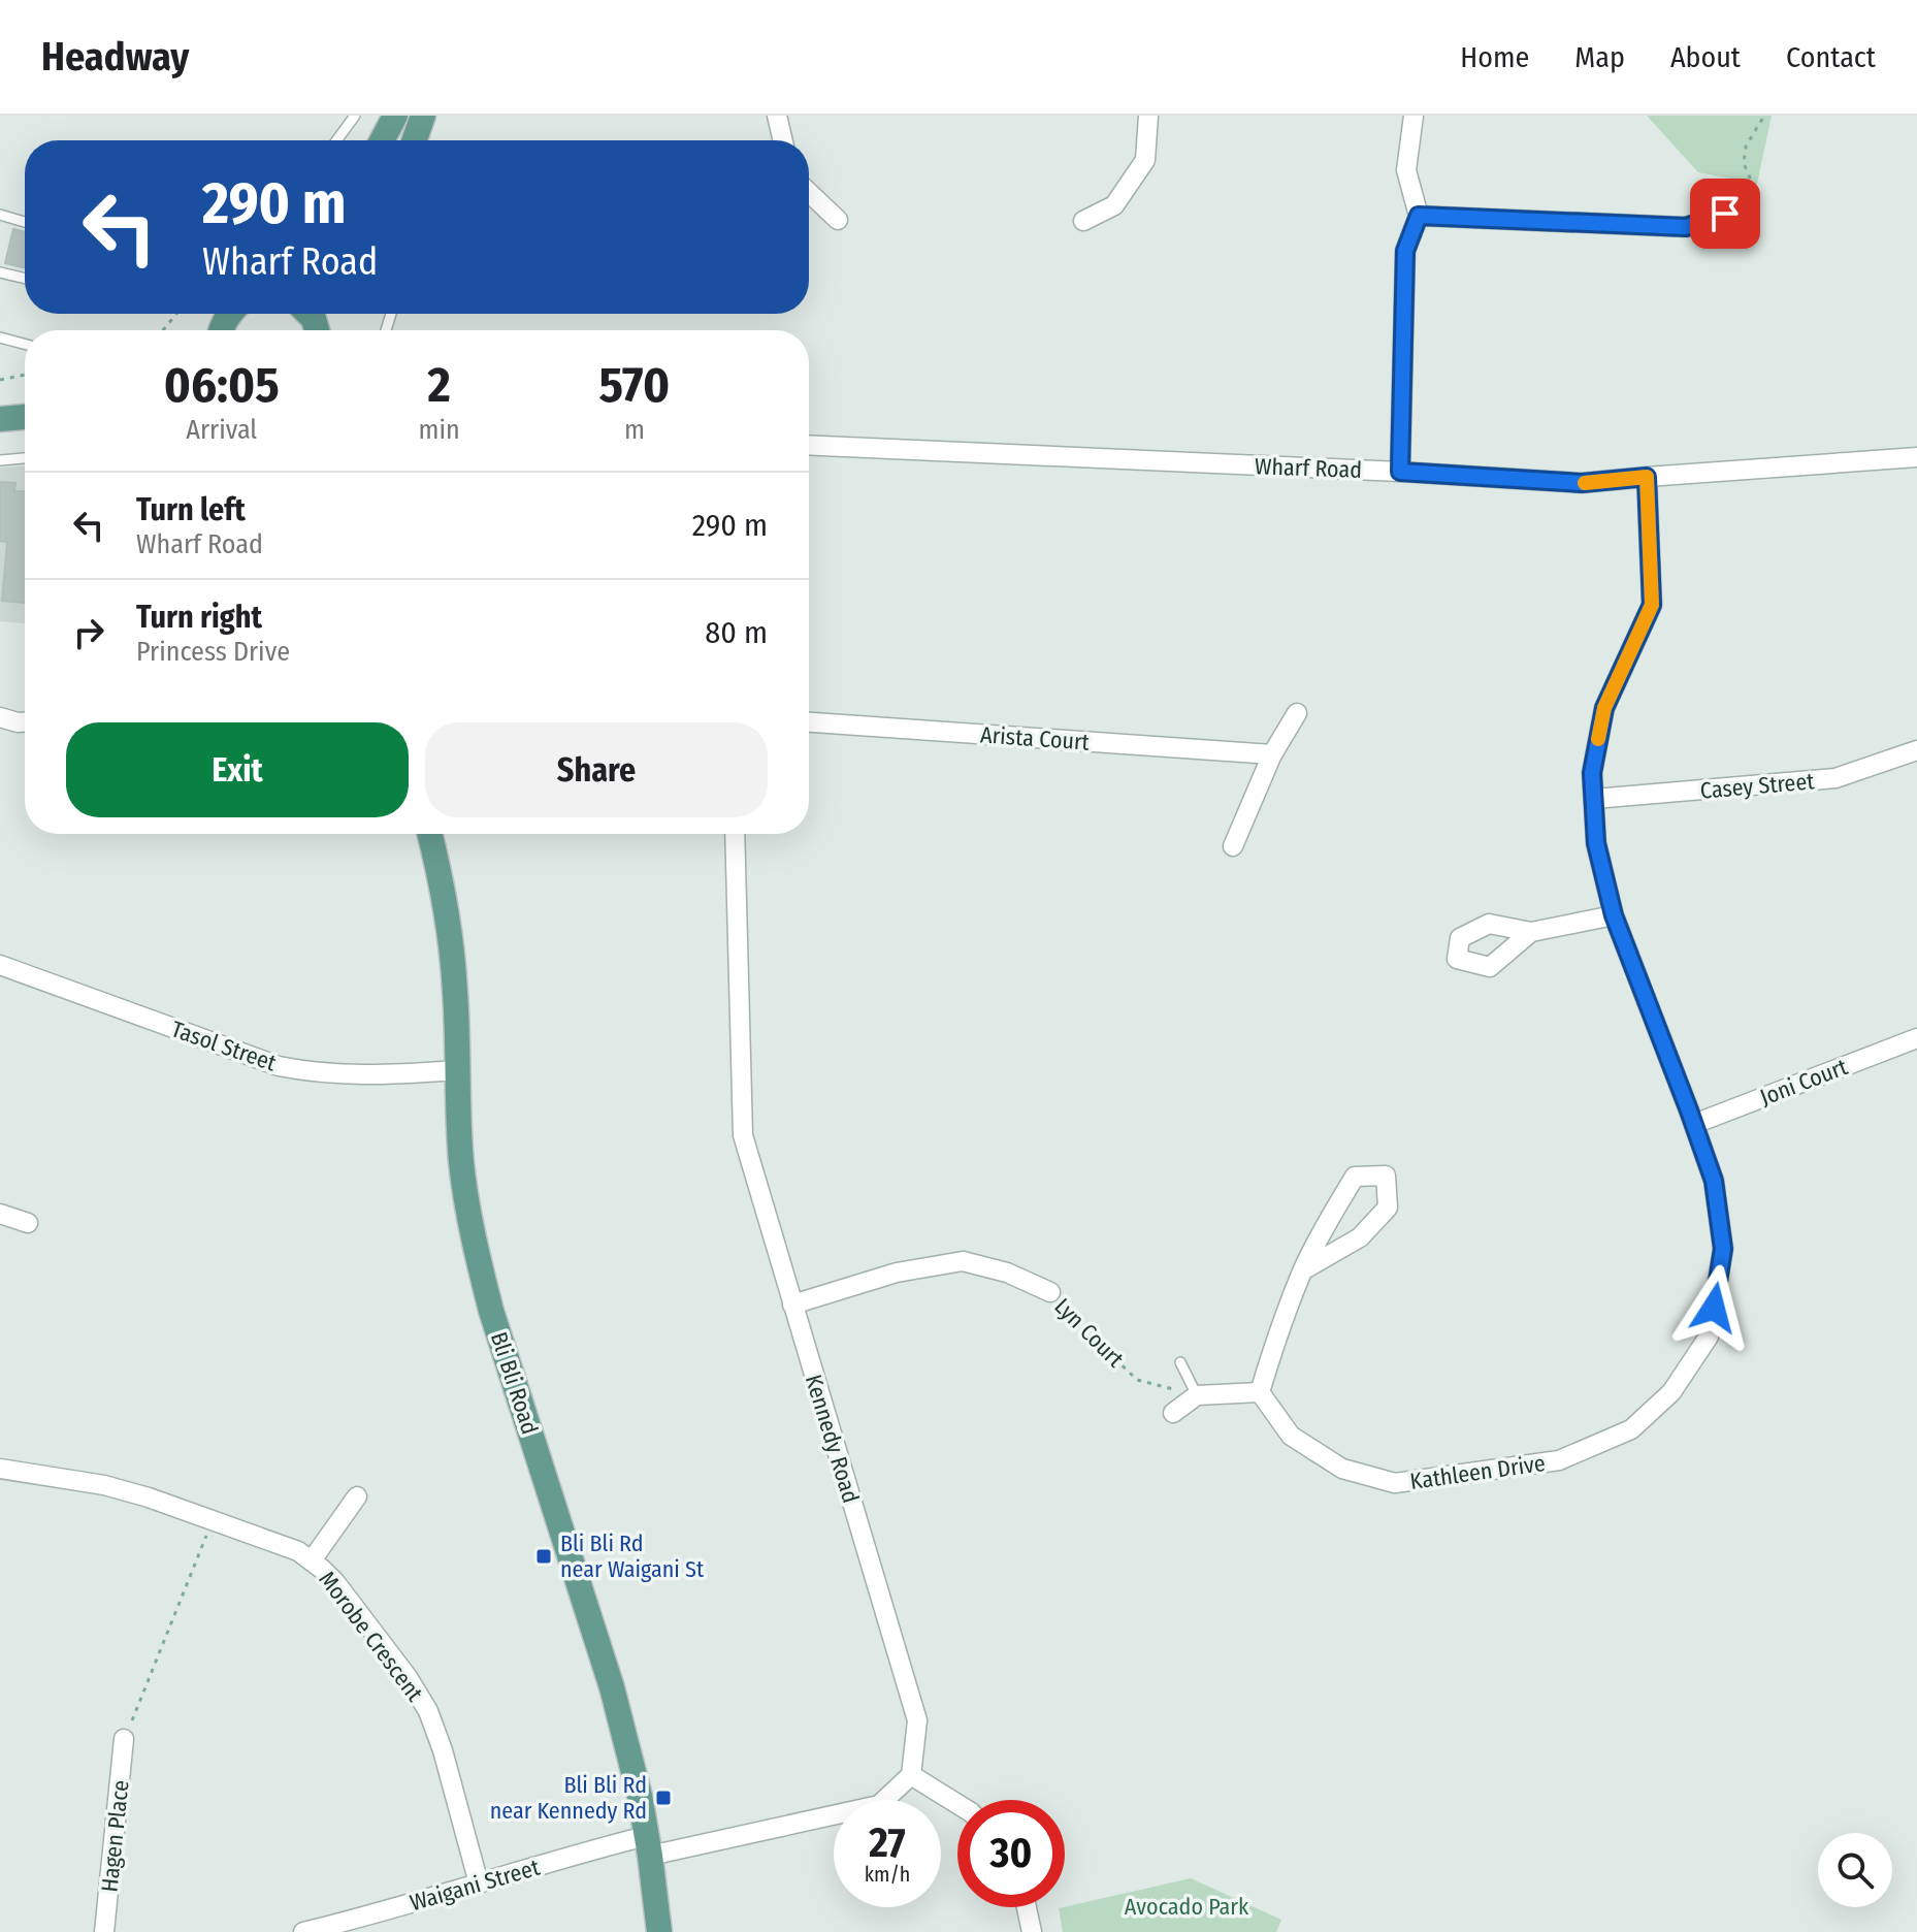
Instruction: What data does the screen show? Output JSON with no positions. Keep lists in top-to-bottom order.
{
  "streets": {
    "main road": ["Bli Bli Road"],
    "street": [
      "Wharf Road",
      "Arista Court",
      "Casey Street",
      "Tasol Street",
      "Joni Court",
      "Lyn Court",
      "Kennedy Road",
      "Kathleen Drive",
      "Morobe Crescent",
      "Hagen Place",
      "Waigani Street"
    ]
  },
  "crossings": [
    ["Wharf Road", "Kathleen Drive"],
    ["Casey Street", "Kathleen Drive"],
    ["Tasol Street", "Bli Bli Road"],
    ["Joni Court", "Kathleen Drive"],
    ["Lyn Court", "Kennedy Road"],
    ["Bli Bli Road", "Waigani Street"],
    ["Morobe Crescent", "Waigani Street"]
  ],
  "parks": ["Avocado Park"],
  "places": {
    "transit": ["Bli Bli Rd near Waigani St", "Bli Bli Rd near Kennedy Rd"]
  },
  "page": {
    "header": "Headway",
    "nav": [
      "Home",
      "Map",
      "About",
      "Contact"
    ],
    "turn": ["290 m", "Wharf Road"],
    "eta": [
      "06:05",
      "Arrival",
      "2",
      "min",
      "570",
      "m"
    ],
    "list": [
      {
        "name": "Turn left",
        "note": "Wharf Road",
        "value": "290 m"
      },
      {
        "name": "Turn right",
        "note": "Princess Drive",
        "value": "80 m"
      }
    ],
    "buttons": ["Exit", "Share"],
    "speed": "27 km/h",
    "limit": "30"
  }
}
